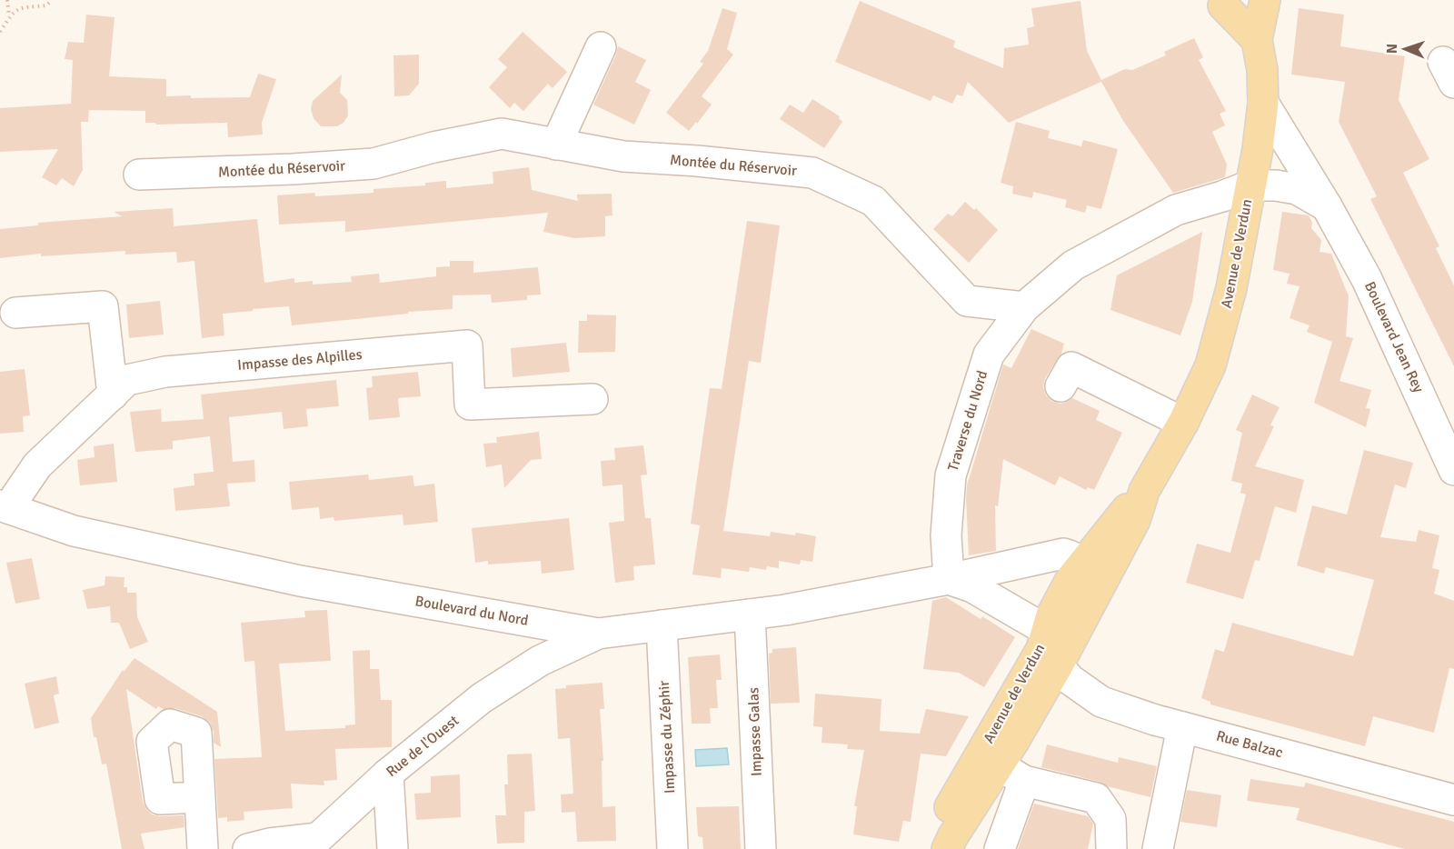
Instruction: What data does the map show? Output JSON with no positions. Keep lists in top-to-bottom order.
{
  "streets": {
    "main road": ["Avenue de Verdun"],
    "street": [
      "Montée du Réservoir",
      "Boulevard Jean Rey",
      "Impasse des Alpilles",
      "Traverse du Nord",
      "Boulevard du Nord",
      "Impasse Galas",
      "Impasse du Zéphir",
      "Rue Balzac",
      "Rue de l'Ouest"
    ]
  },
  "crossings": [
    ["Montée du Réservoir", "Traverse du Nord"],
    ["Avenue de Verdun", "Boulevard Jean Rey"],
    ["Avenue de Verdun", "Boulevard du Nord"],
    ["Avenue de Verdun", "Rue Balzac"],
    ["Impasse des Alpilles", "Boulevard du Nord"],
    ["Traverse du Nord", "Boulevard du Nord"],
    ["Boulevard du Nord", "Impasse Galas"],
    ["Boulevard du Nord", "Impasse du Zéphir"],
    ["Boulevard du Nord", "Rue de l'Ouest"]
  ],
  "north": "left"
}
